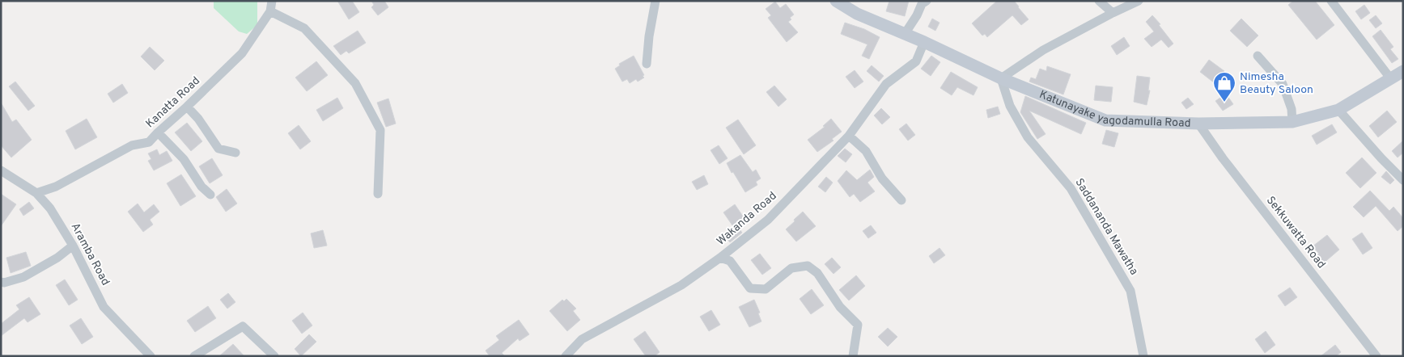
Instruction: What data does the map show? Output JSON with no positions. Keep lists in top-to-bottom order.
{
  "streets": {
    "main road": ["Katunayake yagodamulla Road"],
    "street": [
      "Kanatta Road",
      "Wakanda Road",
      "Saddananda Mawatha",
      "Sekkuwatta Road",
      "Aramba Road"
    ]
  },
  "crossings": [
    ["Kanatta Road", "Aramba Road"],
    ["Katunayake yagodamulla Road", "Wakanda Road"],
    ["Katunayake yagodamulla Road", "Saddananda Mawatha"],
    ["Katunayake yagodamulla Road", "Sekkuwatta Road"]
  ],
  "places": {
    "shop": ["Nimesha Beauty Saloon"]
  }
}
